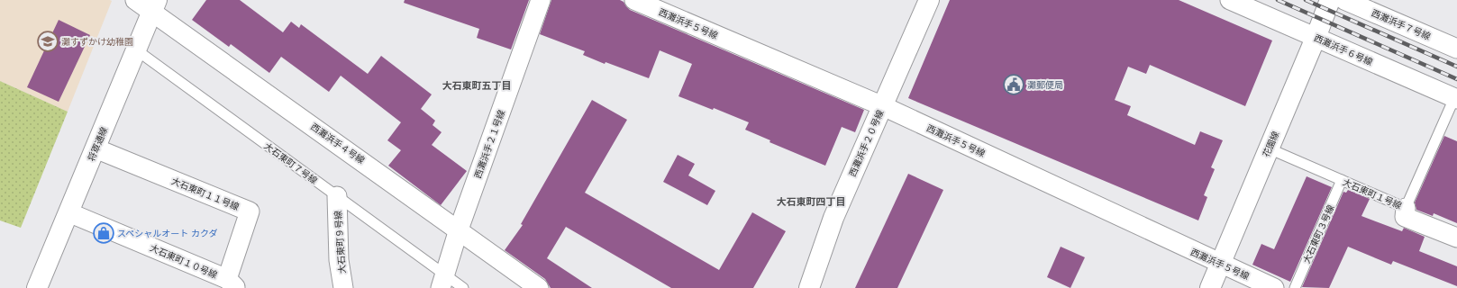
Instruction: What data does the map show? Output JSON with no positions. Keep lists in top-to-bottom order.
{
  "streets": {
    "street": [
      "西灘浜手５号線",
      "西灘浜手７号線",
      "西灘浜手６号線",
      "西灘浜手４号線",
      "西灘浜手２０号線",
      "将軍通線",
      "西灘浜手２１号線",
      "花園線",
      "大石東町１１号線",
      "大石東町９号線",
      "大石東町１０号線"
    ],
    "lane": ["大石東町７号線", "大石東町１号線", "大石東町３号線"]
  },
  "crossings": [
    ["西灘浜手５号線", "西灘浜手２０号線"],
    ["西灘浜手５号線", "花園線"],
    ["西灘浜手６号線", "花園線"],
    ["西灘浜手６号線", "大石東町１号線"],
    ["西灘浜手４号線", "将軍通線"],
    ["西灘浜手４号線", "西灘浜手２１号線"],
    ["将軍通線", "大石東町７号線"],
    ["将軍通線", "大石東町１１号線"],
    ["将軍通線", "大石東町１０号線"],
    ["西灘浜手２１号線", "大石東町７号線"],
    ["花園線", "大石東町１号線"],
    ["大石東町７号線", "大石東町９号線"],
    ["大石東町１１号線", "大石東町１０号線"],
    ["大石東町１号線", "大石東町３号線"]
  ],
  "districts": ["大石東町五丁目", "大石東町四丁目"],
  "places": {
    "school or university": ["灘すずかけ幼稚園"],
    "public building": ["灘郵便局"],
    "shop": ["スペシャルオート カクダ"]
  }
}
